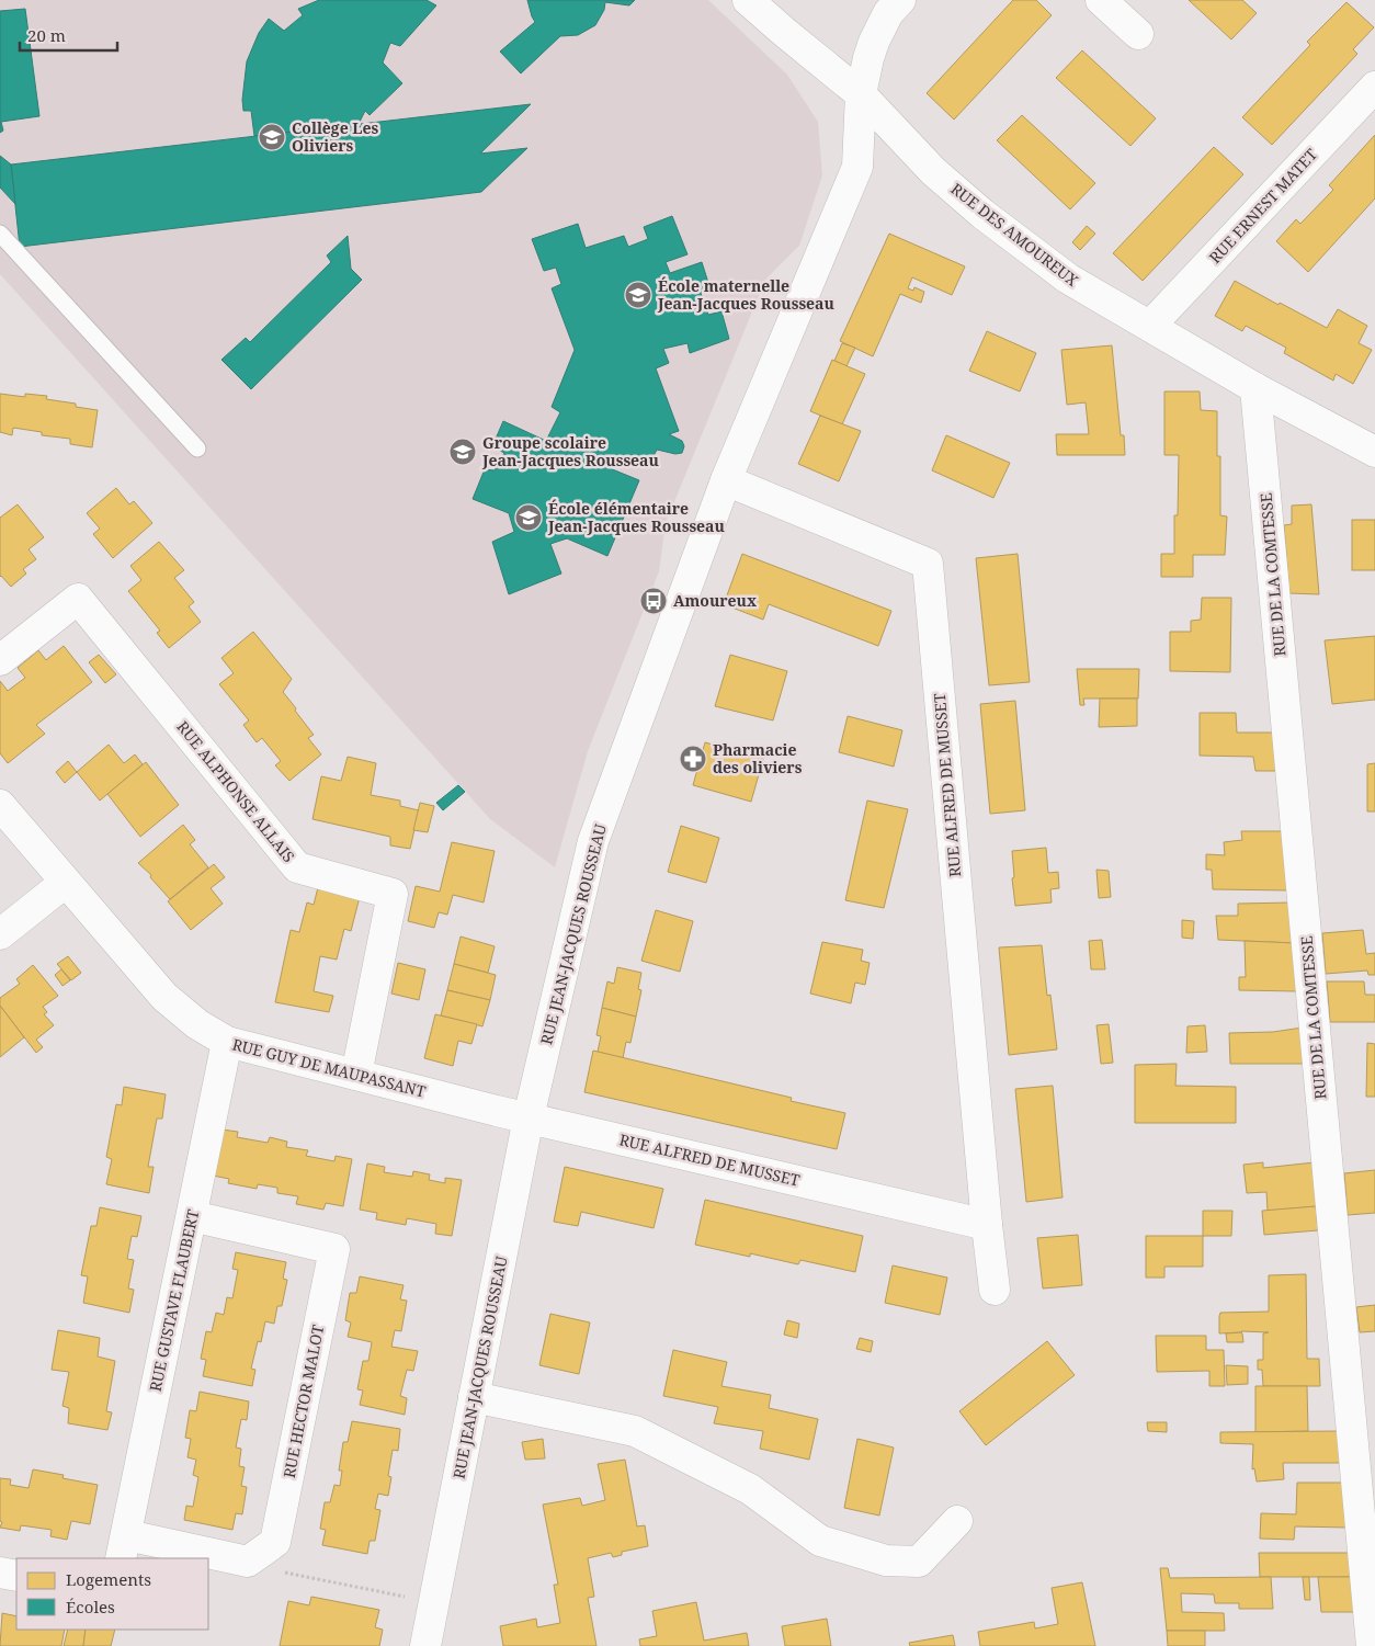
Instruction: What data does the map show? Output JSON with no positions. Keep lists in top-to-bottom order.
{
  "streets": {
    "street": [
      "RUE ERNEST MATET",
      "RUE DES AMOUREUX",
      "RUE DE LA COMTESSE",
      "RUE ALFRED DE MUSSET",
      "RUE ALPHONSE ALLAIS",
      "RUE JEAN-JACQUES ROUSSEAU",
      "RUE GUY DE MAUPASSANT",
      "RUE GUSTAVE FLAUBERT",
      "RUE HECTOR MALOT"
    ]
  },
  "crossings": [
    ["RUE ERNEST MATET", "RUE DES AMOUREUX"],
    ["RUE DES AMOUREUX", "RUE DE LA COMTESSE"],
    ["RUE DES AMOUREUX", "RUE JEAN-JACQUES ROUSSEAU"],
    ["RUE ALFRED DE MUSSET", "RUE JEAN-JACQUES ROUSSEAU"],
    ["RUE ALFRED DE MUSSET", "RUE GUY DE MAUPASSANT"],
    ["RUE ALPHONSE ALLAIS", "RUE GUY DE MAUPASSANT"],
    ["RUE JEAN-JACQUES ROUSSEAU", "RUE GUY DE MAUPASSANT"],
    ["RUE GUY DE MAUPASSANT", "RUE GUSTAVE FLAUBERT"],
    ["RUE GUSTAVE FLAUBERT", "RUE HECTOR MALOT"]
  ],
  "places": {
    "school or university": [
      "Collège Les Oliviers",
      "École maternelle Jean-Jacques Rousseau",
      "Groupe scolaire Jean-Jacques Rousseau",
      "École élémentaire Jean-Jacques Rousseau"
    ],
    "bus stop": ["Amoureux"],
    "pharmacy": ["Pharmacie des oliviers"]
  },
  "legend": ["Logements", "Écoles"],
  "scale_bar": "20 m"
}
